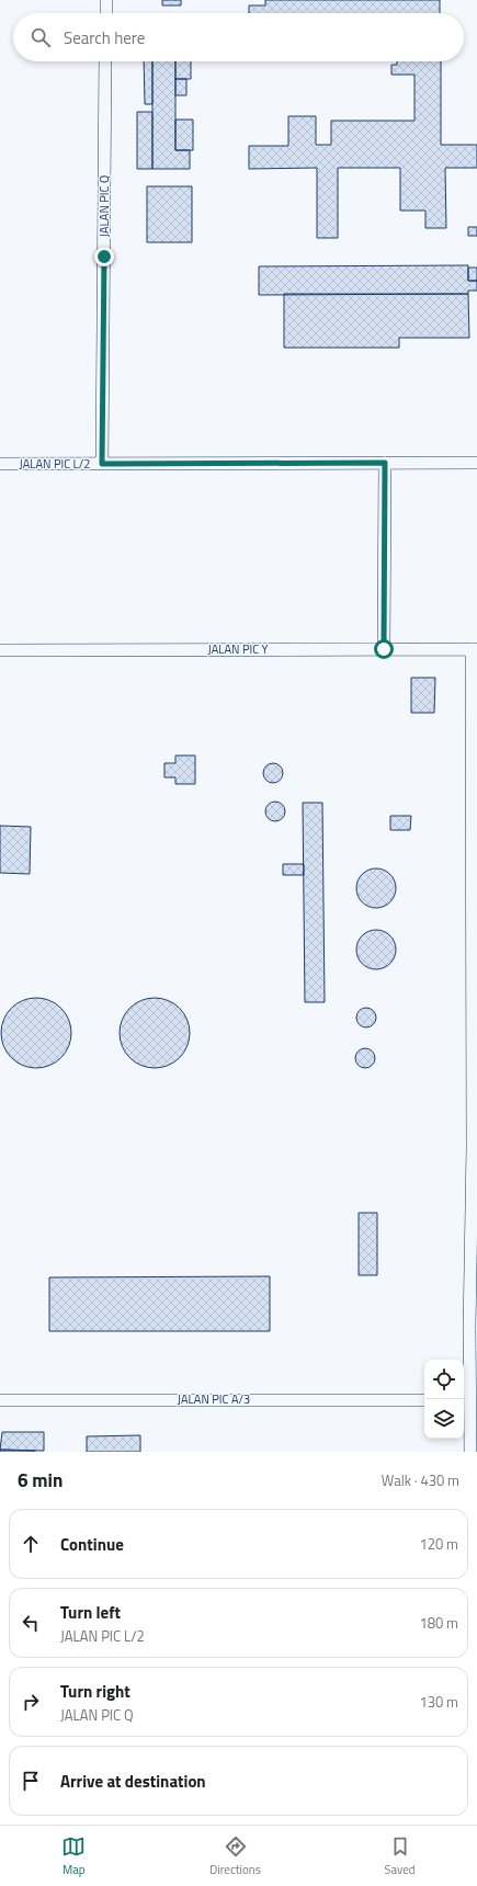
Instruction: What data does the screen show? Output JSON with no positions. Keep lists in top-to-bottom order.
{
  "streets": {
    "street": [
      "JALAN PIC Q",
      "JALAN PIC L/2",
      "JALAN PIC Y",
      "JALAN PIC A/3"
    ]
  },
  "crossings": [
    ["JALAN PIC Q", "JALAN PIC L/2"]
  ],
  "page": {
    "search": "Search here",
    "heading": ["6 min", "Walk · 430 m"],
    "list": [
      ["Continue", "120 m"],
      ["Turn left", "JALAN PIC L/2", "180 m"],
      ["Turn right", "JALAN PIC Q", "130 m"],
      "Arrive at destination"
    ],
    "nav": ["Map", "Directions", "Saved"]
  }
}
